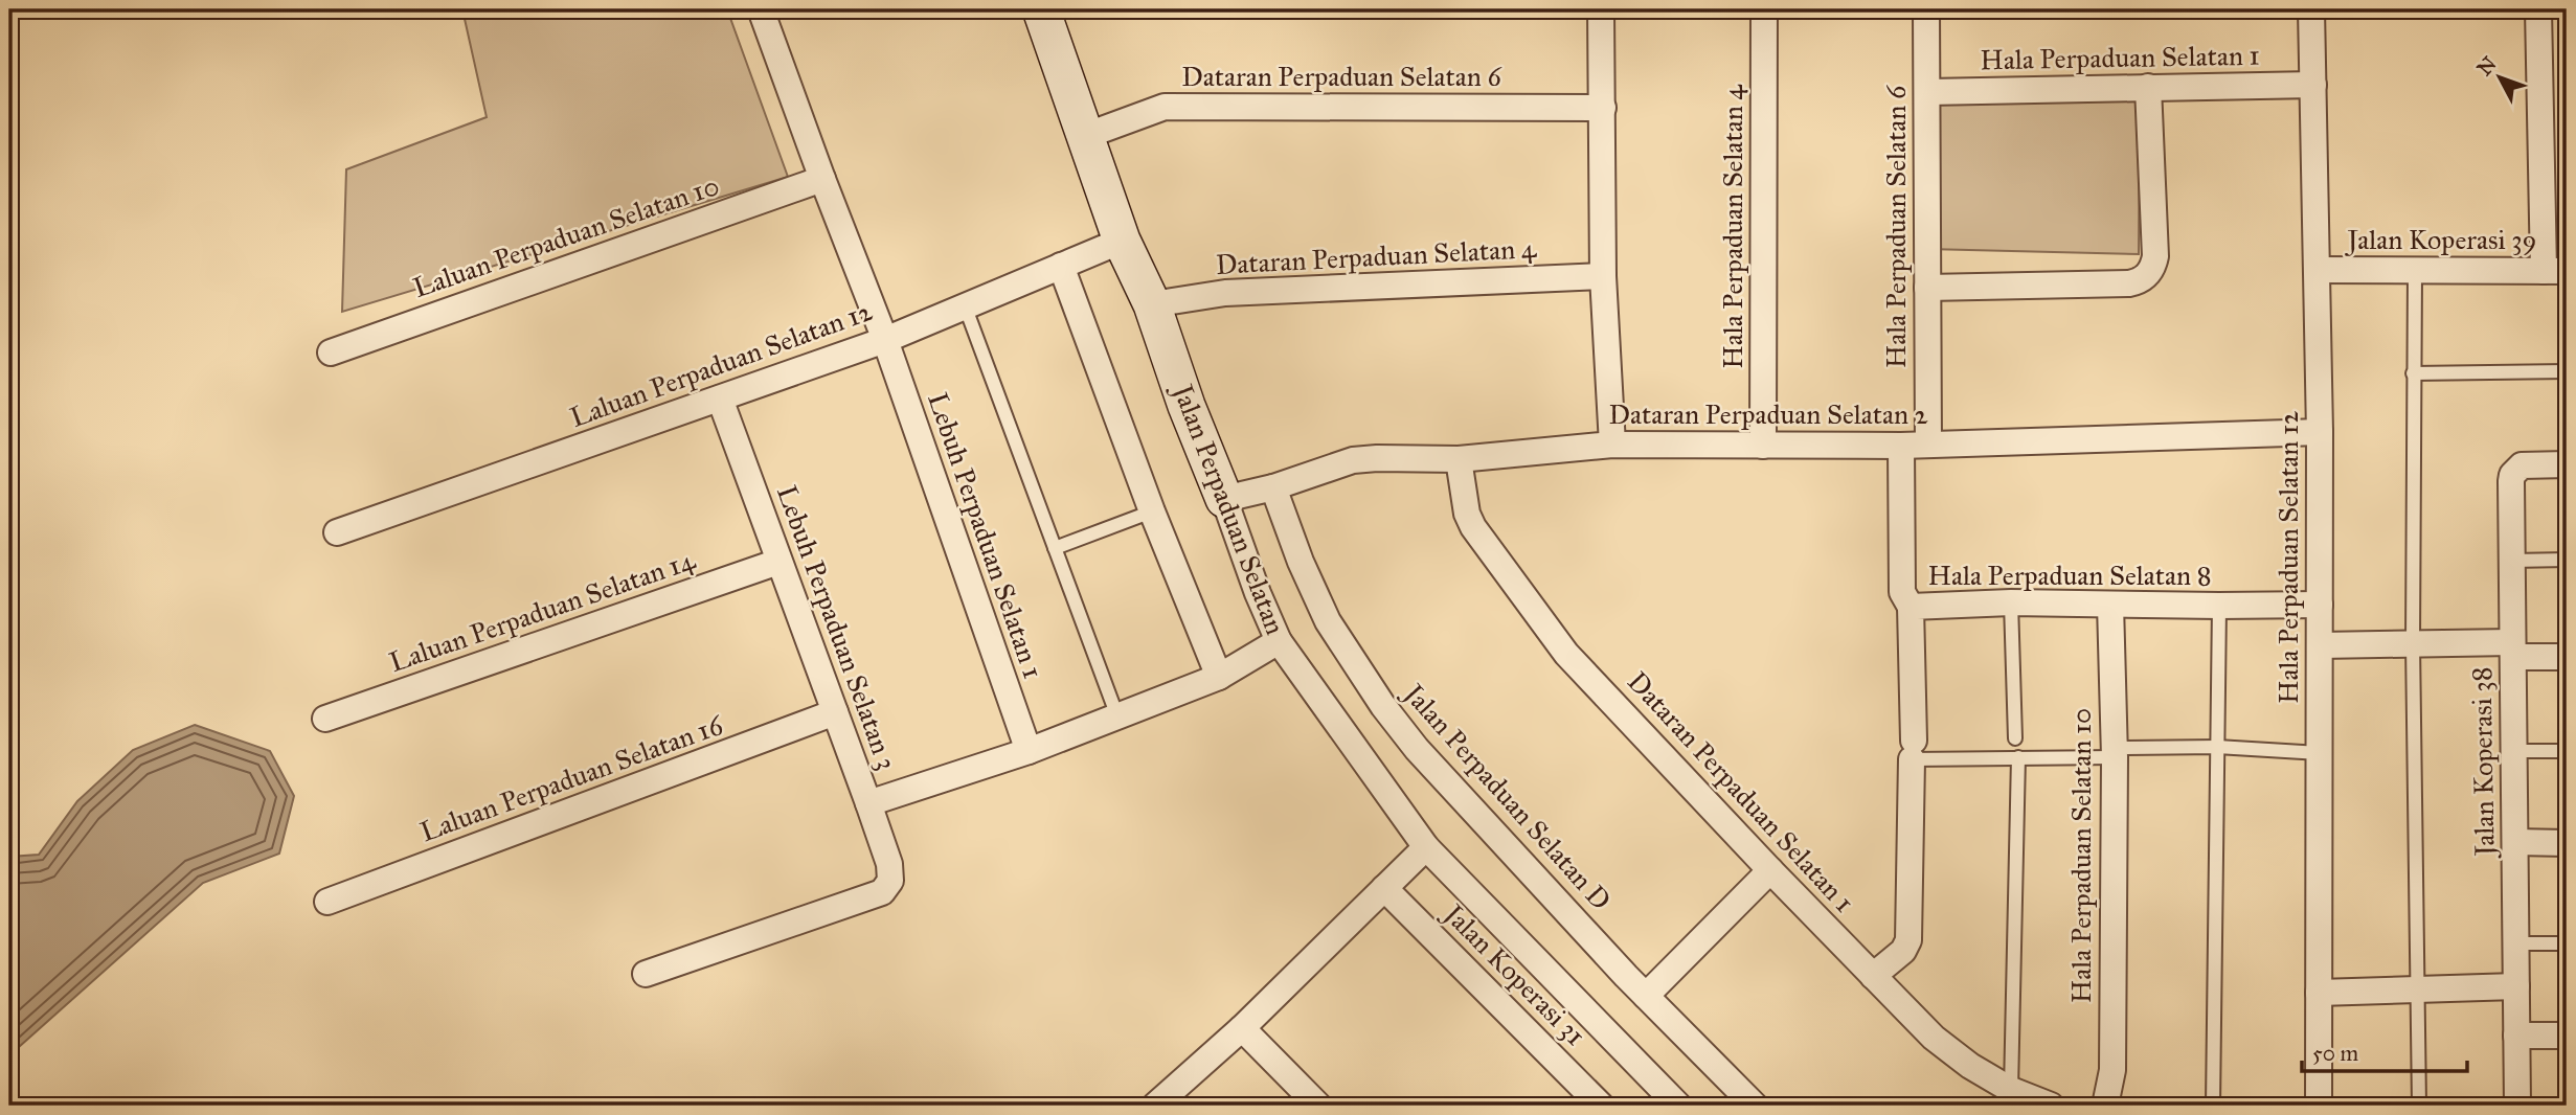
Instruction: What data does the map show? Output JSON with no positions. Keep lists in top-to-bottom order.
{
  "streets": {
    "street": [
      "Hala Perpaduan Selatan 1",
      "Dataran Perpaduan Selatan 6",
      "Hala Perpaduan Selatan 4",
      "Hala Perpaduan Selatan 6",
      "Laluan Perpaduan Selatan 10",
      "Jalan Koperasi 39",
      "Dataran Perpaduan Selatan 4",
      "Laluan Perpaduan Selatan 12",
      "Dataran Perpaduan Selatan 2",
      "Jalan Perpaduan Selatan",
      "Lebuh Perpaduan Selatan 1",
      "Hala Perpaduan Selatan 12",
      "Hala Perpaduan Selatan 8",
      "Laluan Perpaduan Selatan 14",
      "Lebuh Perpaduan Selatan 3",
      "Jalan Koperasi 38",
      "Laluan Perpaduan Selatan 16",
      "Dataran Perpaduan Selatan 1",
      "Jalan Perpaduan Selatan D",
      "Hala Perpaduan Selatan 10",
      "Jalan Koperasi 31"
    ]
  },
  "crossings": [
    ["Hala Perpaduan Selatan 1", "Hala Perpaduan Selatan 6"],
    ["Hala Perpaduan Selatan 1", "Hala Perpaduan Selatan 12"],
    ["Dataran Perpaduan Selatan 6", "Jalan Perpaduan Selatan"],
    ["Hala Perpaduan Selatan 4", "Dataran Perpaduan Selatan 2"],
    ["Hala Perpaduan Selatan 6", "Dataran Perpaduan Selatan 2"],
    ["Laluan Perpaduan Selatan 10", "Lebuh Perpaduan Selatan 1"],
    ["Jalan Koperasi 39", "Hala Perpaduan Selatan 12"],
    ["Dataran Perpaduan Selatan 4", "Jalan Perpaduan Selatan"],
    ["Laluan Perpaduan Selatan 12", "Jalan Perpaduan Selatan"],
    ["Laluan Perpaduan Selatan 12", "Lebuh Perpaduan Selatan 1"],
    ["Laluan Perpaduan Selatan 12", "Lebuh Perpaduan Selatan 3"],
    ["Dataran Perpaduan Selatan 2", "Jalan Perpaduan Selatan"],
    ["Dataran Perpaduan Selatan 2", "Hala Perpaduan Selatan 12"],
    ["Dataran Perpaduan Selatan 2", "Dataran Perpaduan Selatan 1"],
    ["Dataran Perpaduan Selatan 2", "Jalan Perpaduan Selatan D"],
    ["Hala Perpaduan Selatan 12", "Hala Perpaduan Selatan 8"],
    ["Hala Perpaduan Selatan 8", "Dataran Perpaduan Selatan 1"],
    ["Hala Perpaduan Selatan 8", "Hala Perpaduan Selatan 10"],
    ["Laluan Perpaduan Selatan 14", "Lebuh Perpaduan Selatan 3"],
    ["Lebuh Perpaduan Selatan 3", "Laluan Perpaduan Selatan 16"]
  ],
  "scale_bar": "50 m",
  "north": "top left"
}
